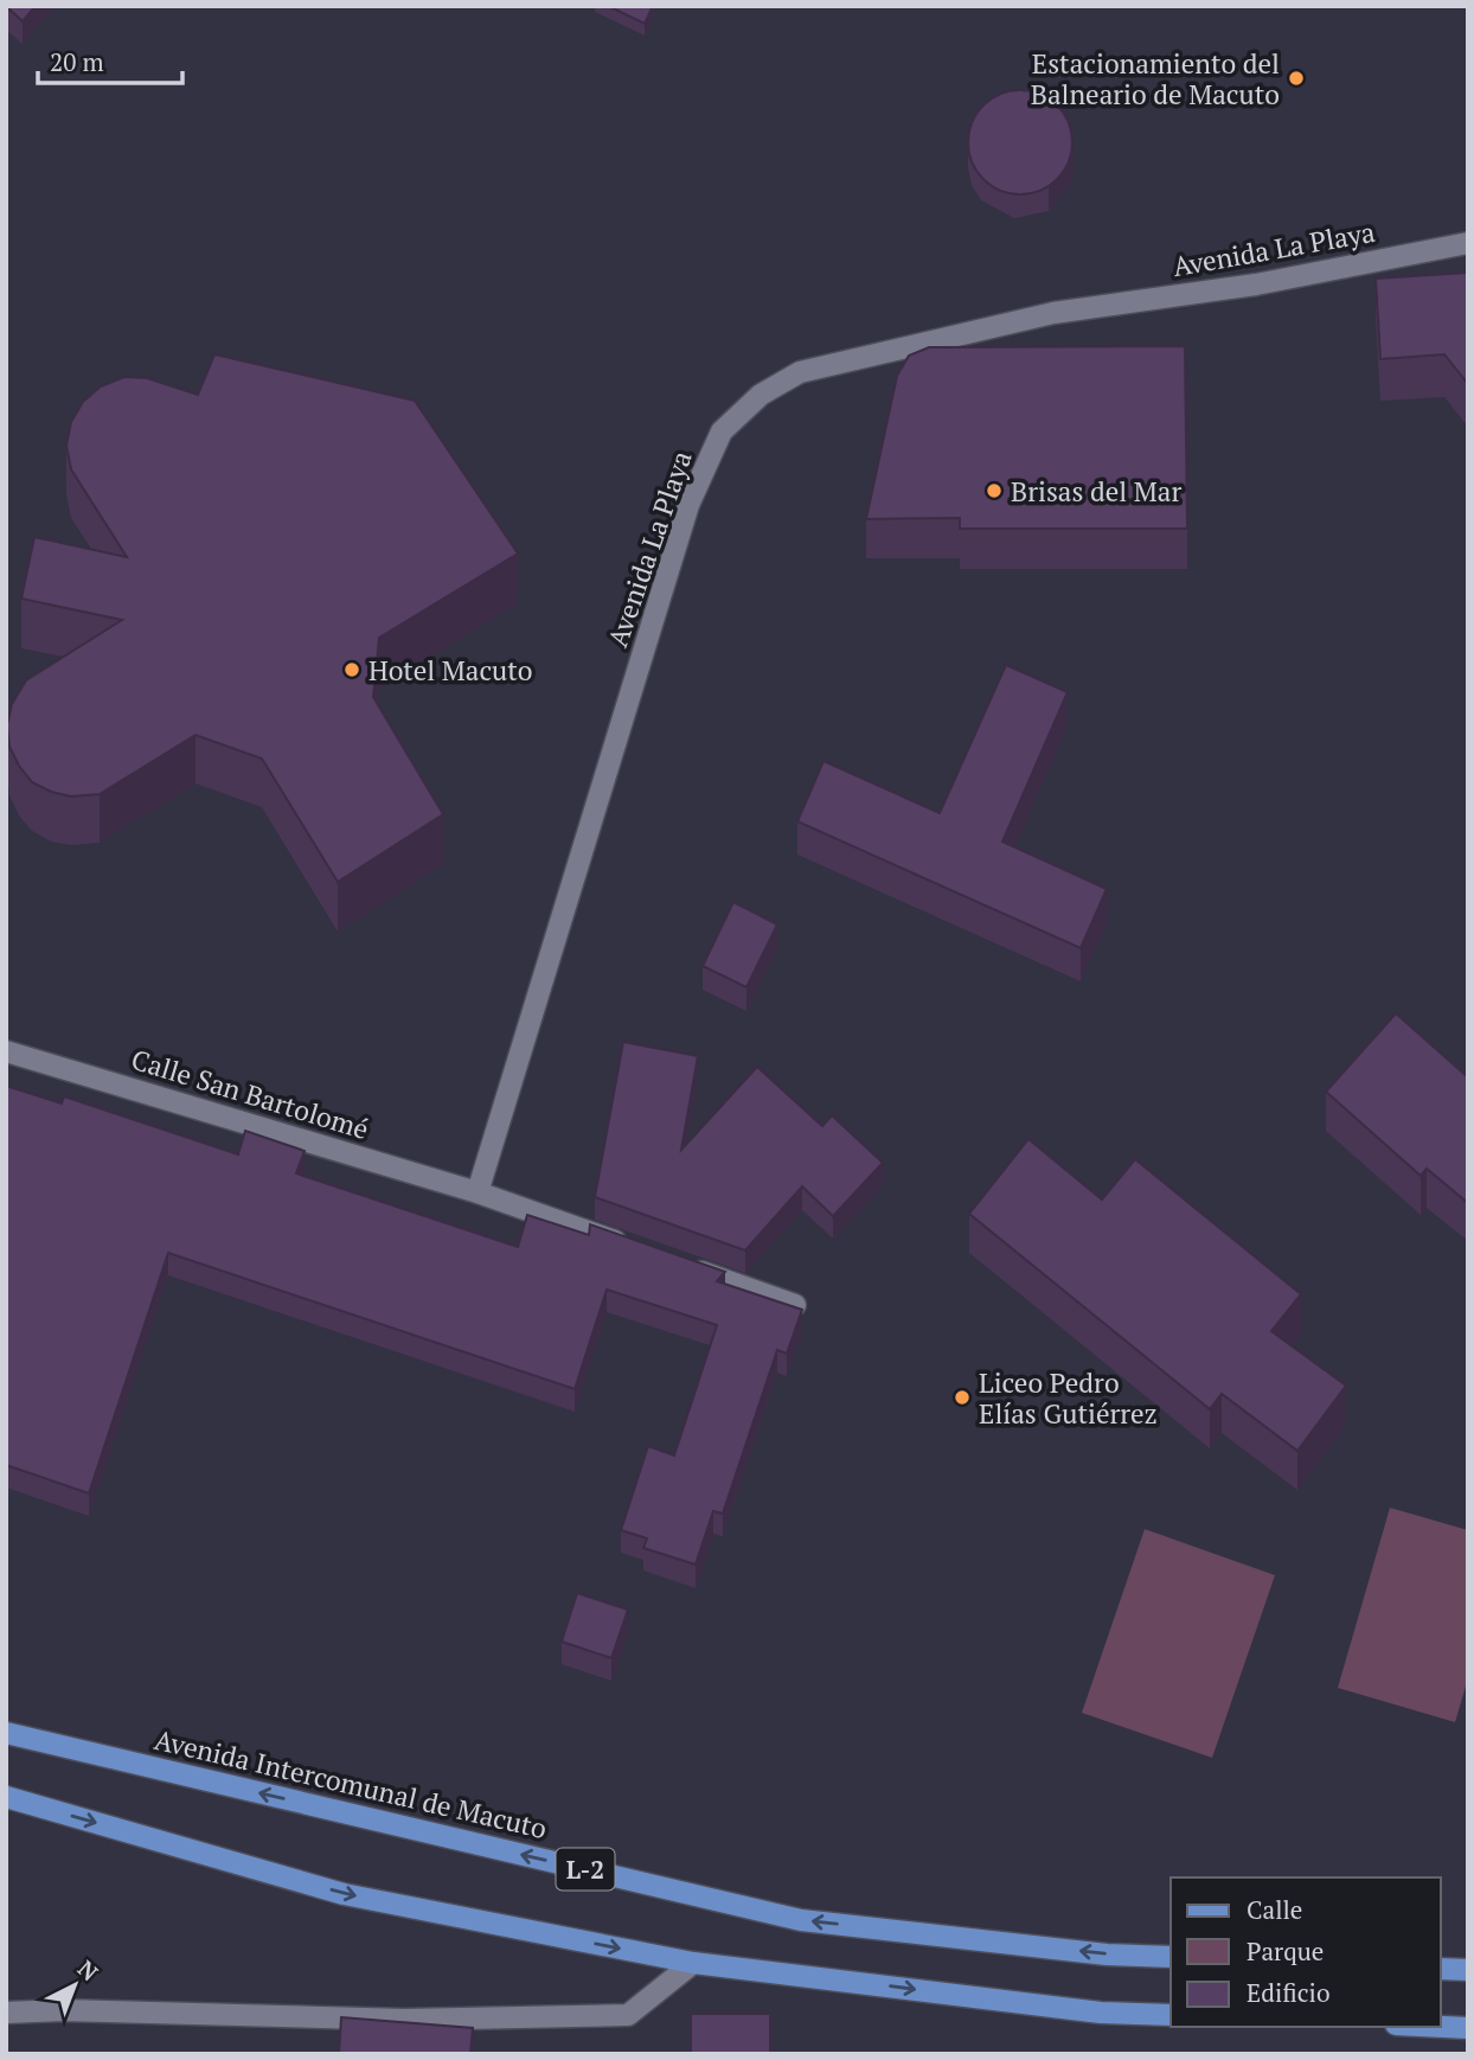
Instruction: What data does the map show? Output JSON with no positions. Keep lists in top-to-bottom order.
{
  "streets": {
    "main road": ["Avenida Intercomunal de Macuto", "L-2"],
    "street": ["Avenida La Playa", "Calle San Bartolomé"]
  },
  "crossings": [
    ["Avenida La Playa", "Calle San Bartolomé"]
  ],
  "places": [
    "Estacionamiento del Balneario de Macuto",
    "Brisas del Mar",
    "Hotel Macuto",
    "Liceo Pedro Elías Gutiérrez"
  ],
  "legend": ["Calle", "Parque", "Edificio"],
  "scale_bar": "20 m",
  "north": "top right"
}
